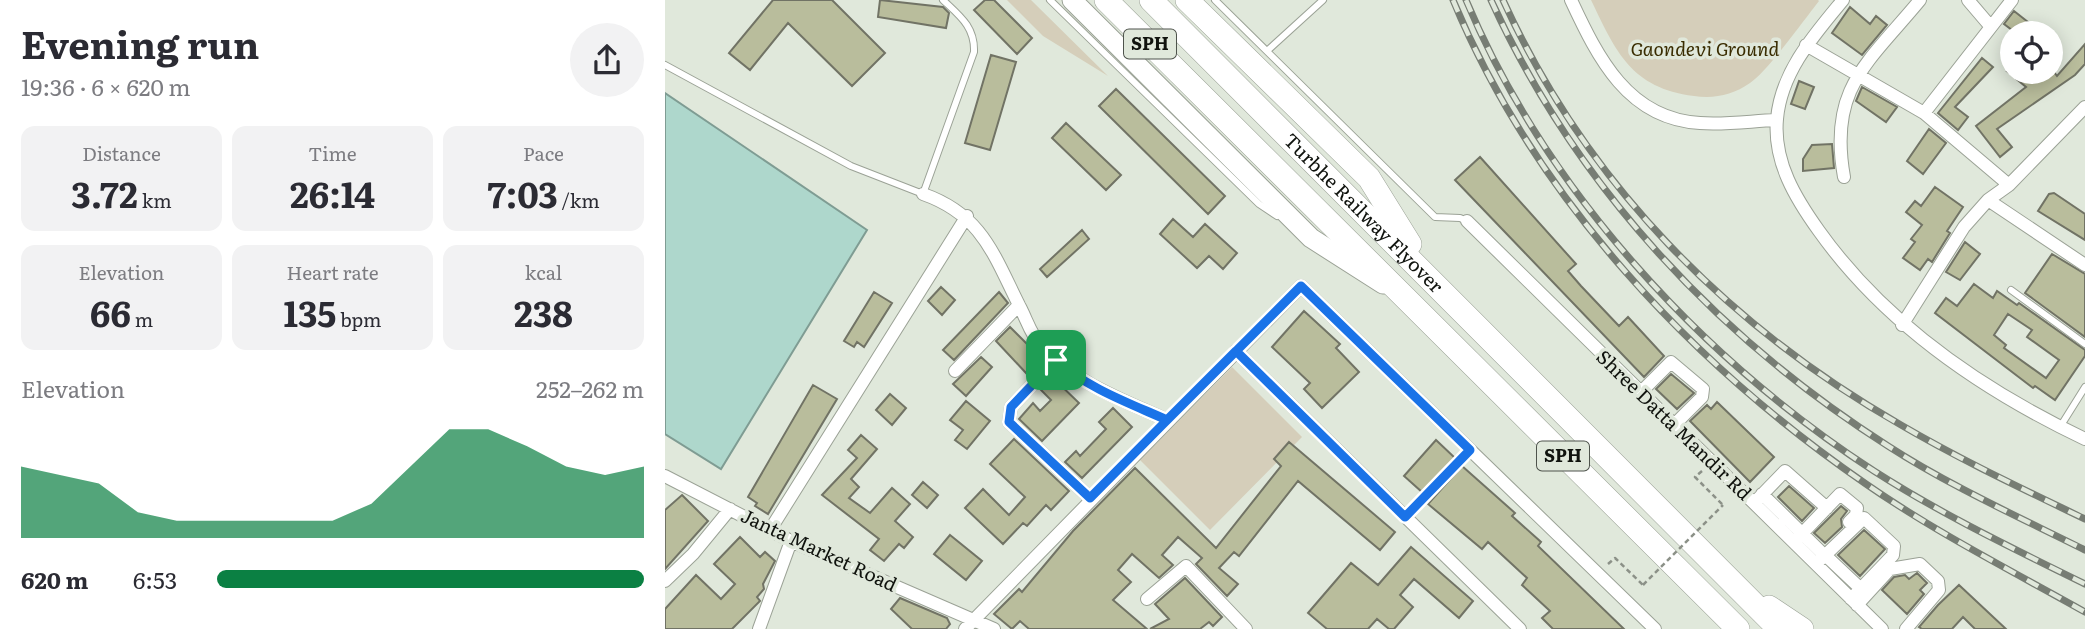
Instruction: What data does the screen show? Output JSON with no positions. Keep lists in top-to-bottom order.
{
  "streets": {
    "highway": ["SPH", "Turbhe Railway Flyover"],
    "street": ["Shree Datta Mandir Rd", "Janta Market Road"]
  },
  "crossings": [
    ["SPH", "Turbhe Railway Flyover"]
  ],
  "parks": ["Gaondevi Ground"],
  "page": {
    "heading": ["Evening run", "19:36 · 6 × 620 m"],
    "stats": [
      ["Distance", "3.72 km"],
      ["Time", "26:14"],
      ["Pace", "7:03 /km"],
      ["Elevation", "66 m"],
      ["Heart rate", "135 bpm"],
      ["kcal", "238"]
    ],
    "chart": ["Elevation", "252–262 m"],
    "list": [
      {
        "name": "620 m",
        "note": "6:53"
      }
    ]
  }
}
